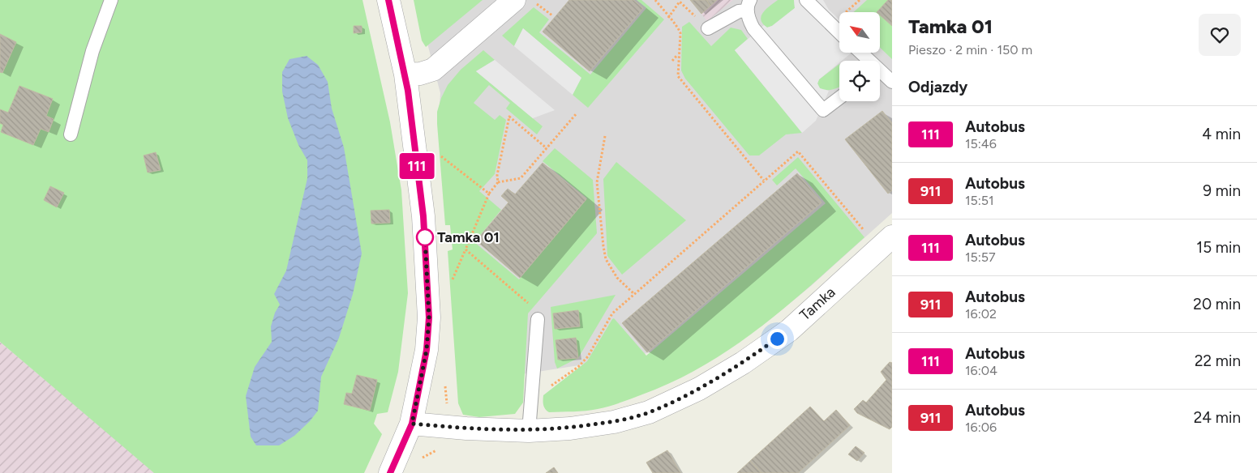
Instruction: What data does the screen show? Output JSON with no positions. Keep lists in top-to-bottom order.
{
  "streets": {
    "street": ["Tamka"]
  },
  "places": ["Tamka 01"],
  "lines": ["bus line 111"],
  "north": "top left",
  "page": {
    "on_map": "111",
    "heading": [
      ["Tamka 01", "Pieszo · 2 min · 150 m"],
      "Odjazdy"
    ],
    "list": [
      {
        "mark": "111",
        "name": "Autobus",
        "note": "15:46",
        "value": "4 min"
      },
      {
        "mark": "911",
        "name": "Autobus",
        "note": "15:51",
        "value": "9 min"
      },
      {
        "mark": "111",
        "name": "Autobus",
        "note": "15:57",
        "value": "15 min"
      },
      {
        "mark": "911",
        "name": "Autobus",
        "note": "16:02",
        "value": "20 min"
      },
      {
        "mark": "111",
        "name": "Autobus",
        "note": "16:04",
        "value": "22 min"
      },
      {
        "mark": "911",
        "name": "Autobus",
        "note": "16:06",
        "value": "24 min"
      }
    ]
  }
}
